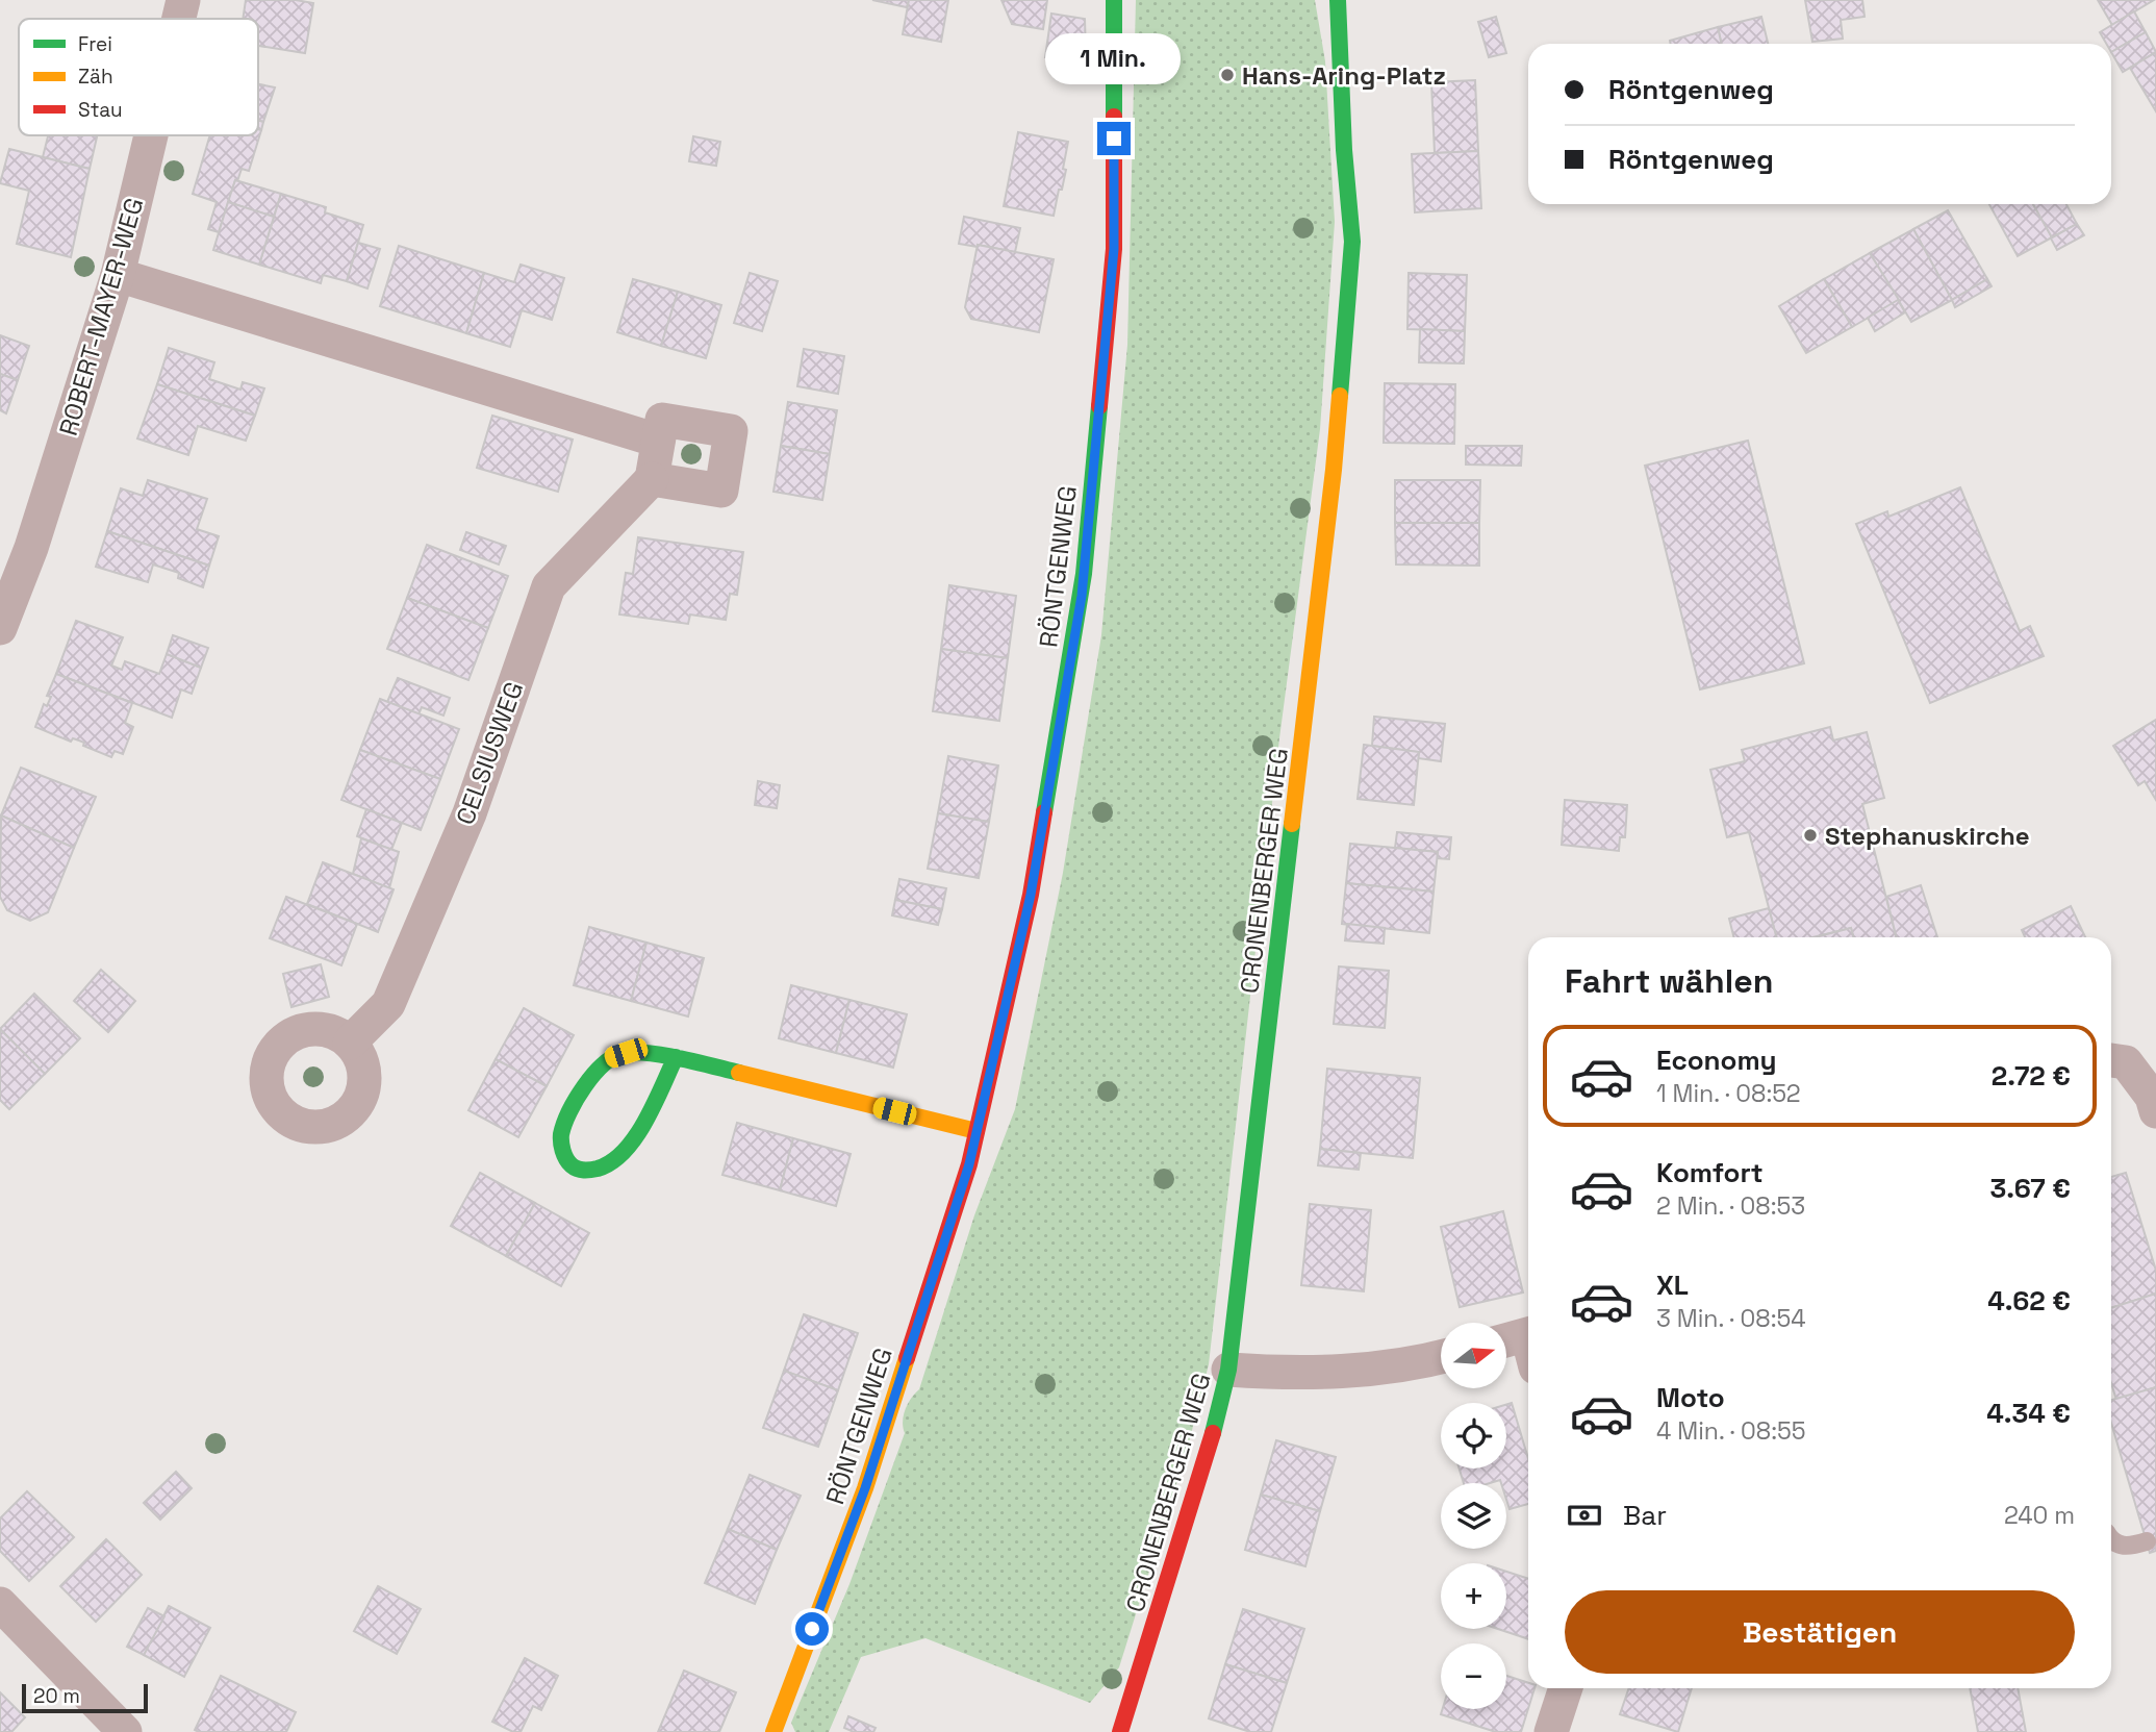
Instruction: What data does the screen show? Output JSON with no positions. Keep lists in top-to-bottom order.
{
  "streets": {
    "street": [
      "ROBERT-MAYER-WEG",
      "RÖNTGENWEG",
      "CELSIUSWEG",
      "CRONENBERGER WEG"
    ]
  },
  "places": ["Hans-Aring-Platz", "Stephanuskirche"],
  "legend": ["Frei", "Zäh", "Stau"],
  "scale_bar": "20 m",
  "north": "right",
  "page": {
    "bubble": "1 Min.",
    "banner": ["Röntgenweg", "Röntgenweg"],
    "heading": "Fahrt wählen",
    "list": [
      {
        "name": "Economy",
        "note": "1 Min. · 08:52",
        "value": "2.72 €"
      },
      {
        "name": "Komfort",
        "note": "2 Min. · 08:53",
        "value": "3.67 €"
      },
      {
        "name": "XL",
        "note": "3 Min. · 08:54",
        "value": "4.62 €"
      },
      {
        "name": "Moto",
        "note": "4 Min. · 08:55",
        "value": "4.34 €"
      }
    ],
    "map_buttons": ["+", "−"],
    "pay": ["Bar", "240 m"],
    "buttons": "Bestätigen",
    "scale": "20 m"
  }
}
